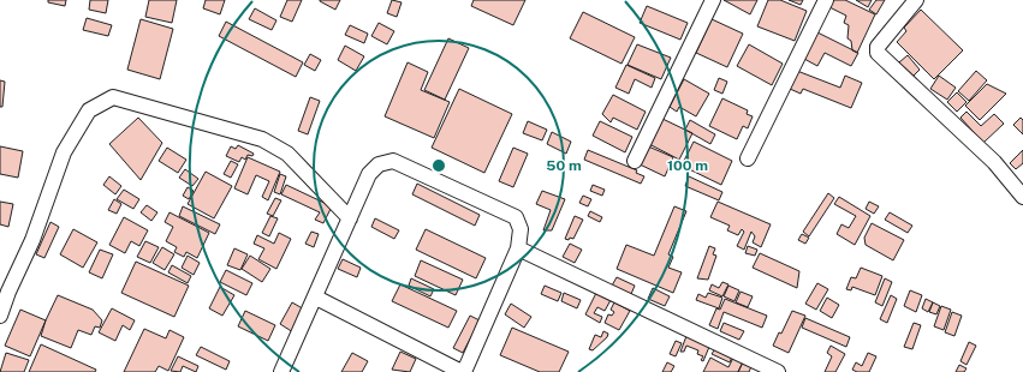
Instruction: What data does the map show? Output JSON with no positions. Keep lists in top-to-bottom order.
{
  "rings": ["50 m", "100 m"]
}
